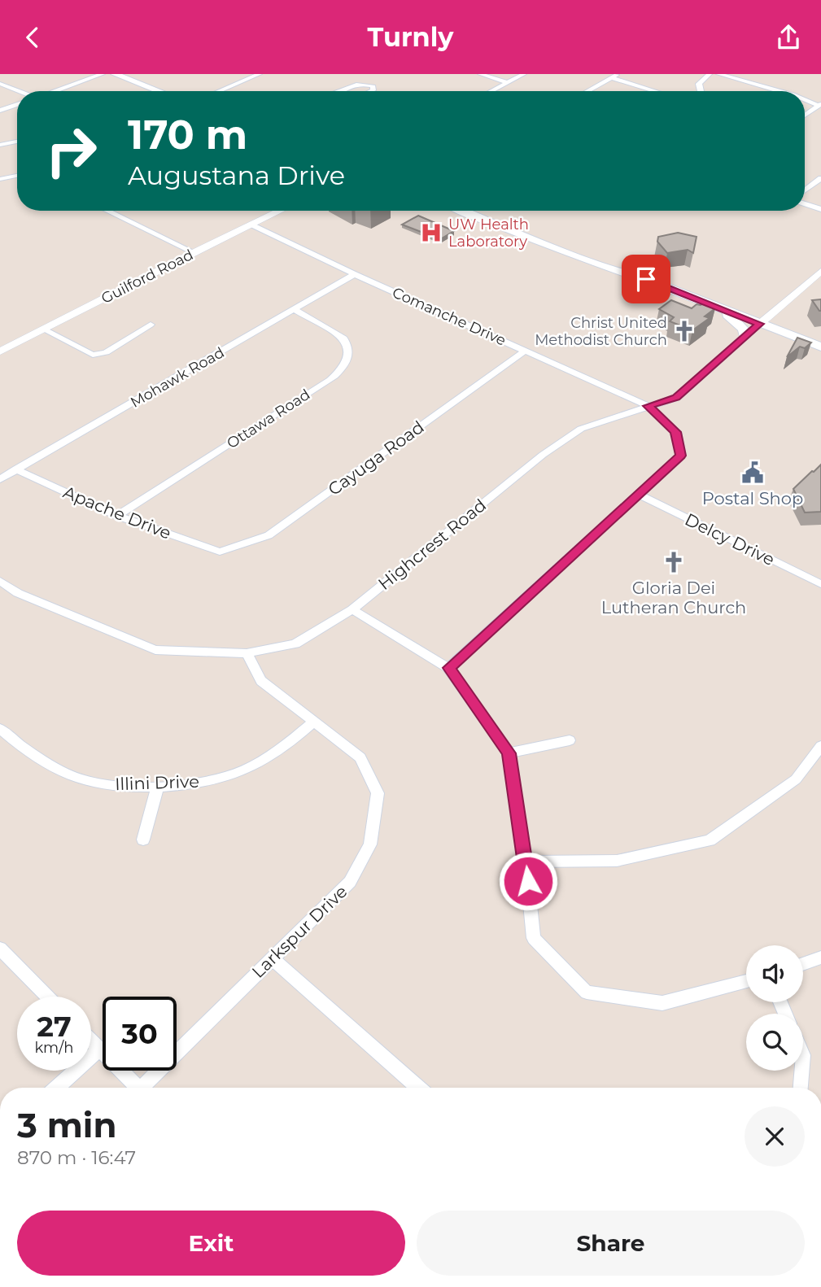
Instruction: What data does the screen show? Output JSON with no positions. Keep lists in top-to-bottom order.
{
  "streets": {
    "street": [
      "Guilford Road",
      "Comanche Drive",
      "Mohawk Road",
      "Ottawa Road",
      "Cayuga Road",
      "Apache Drive",
      "Delcy Drive",
      "Highcrest Road",
      "Illini Drive",
      "Larkspur Drive"
    ]
  },
  "crossings": [
    ["Guilford Road", "Comanche Drive"],
    ["Comanche Drive", "Mohawk Road"],
    ["Comanche Drive", "Cayuga Road"],
    ["Comanche Drive", "Delcy Drive"],
    ["Comanche Drive", "Highcrest Road"],
    ["Mohawk Road", "Ottawa Road"],
    ["Mohawk Road", "Apache Drive"],
    ["Ottawa Road", "Apache Drive"],
    ["Cayuga Road", "Apache Drive"],
    ["Highcrest Road", "Larkspur Drive"],
    ["Illini Drive", "Larkspur Drive"]
  ],
  "places": {
    "hospital": ["UW Health Laboratory"],
    "church": ["Christ United Methodist Church", "Gloria Dei Lutheran Church"],
    "public building": ["Postal Shop"]
  },
  "page": {
    "header": "Turnly",
    "turn": ["170 m", "Augustana Drive"],
    "speed": "27 km/h",
    "limit": "30",
    "heading": ["3 min", "870 m · 16:47"],
    "buttons": ["Exit", "Share"]
  }
}
